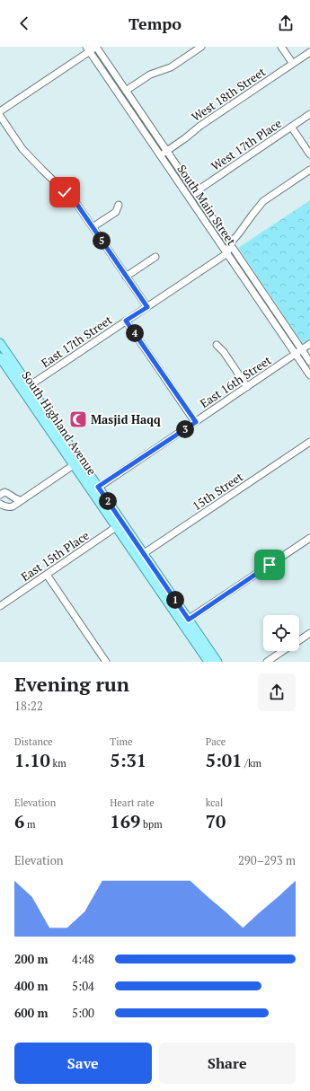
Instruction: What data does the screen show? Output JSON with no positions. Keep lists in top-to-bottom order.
{
  "streets": {
    "main road": ["South Highland Avenue"],
    "street": [
      "West 18th Street",
      "West 17th Place",
      "South Main Street",
      "East 17th Street",
      "East 16th Street",
      "15th Street",
      "East 15th Place"
    ]
  },
  "crossings": [
    ["West 18th Street", "South Main Street"],
    ["West 17th Place", "South Main Street"],
    ["South Main Street", "East 17th Street"],
    ["South Main Street", "East 16th Street"],
    ["East 17th Street", "South Highland Avenue"],
    ["East 16th Street", "South Highland Avenue"],
    ["South Highland Avenue", "15th Street"],
    ["South Highland Avenue", "East 15th Place"]
  ],
  "places": {
    "mosque": ["Masjid Haqq"]
  },
  "page": {
    "header": "Tempo",
    "pins": [
      "5",
      "4",
      "3",
      "2",
      "1"
    ],
    "heading": ["Evening run", "18:22"],
    "stats": [
      ["Distance", "1.10 km"],
      ["Time", "5:31"],
      ["Pace", "5:01 /km"],
      ["Elevation", "6 m"],
      ["Heart rate", "169 bpm"],
      ["kcal", "70"]
    ],
    "chart": ["Elevation", "290–293 m"],
    "list": [
      {
        "name": "200 m",
        "note": "4:48"
      },
      {
        "name": "400 m",
        "note": "5:04"
      },
      {
        "name": "600 m",
        "note": "5:00"
      }
    ],
    "buttons": ["Save", "Share"]
  }
}
